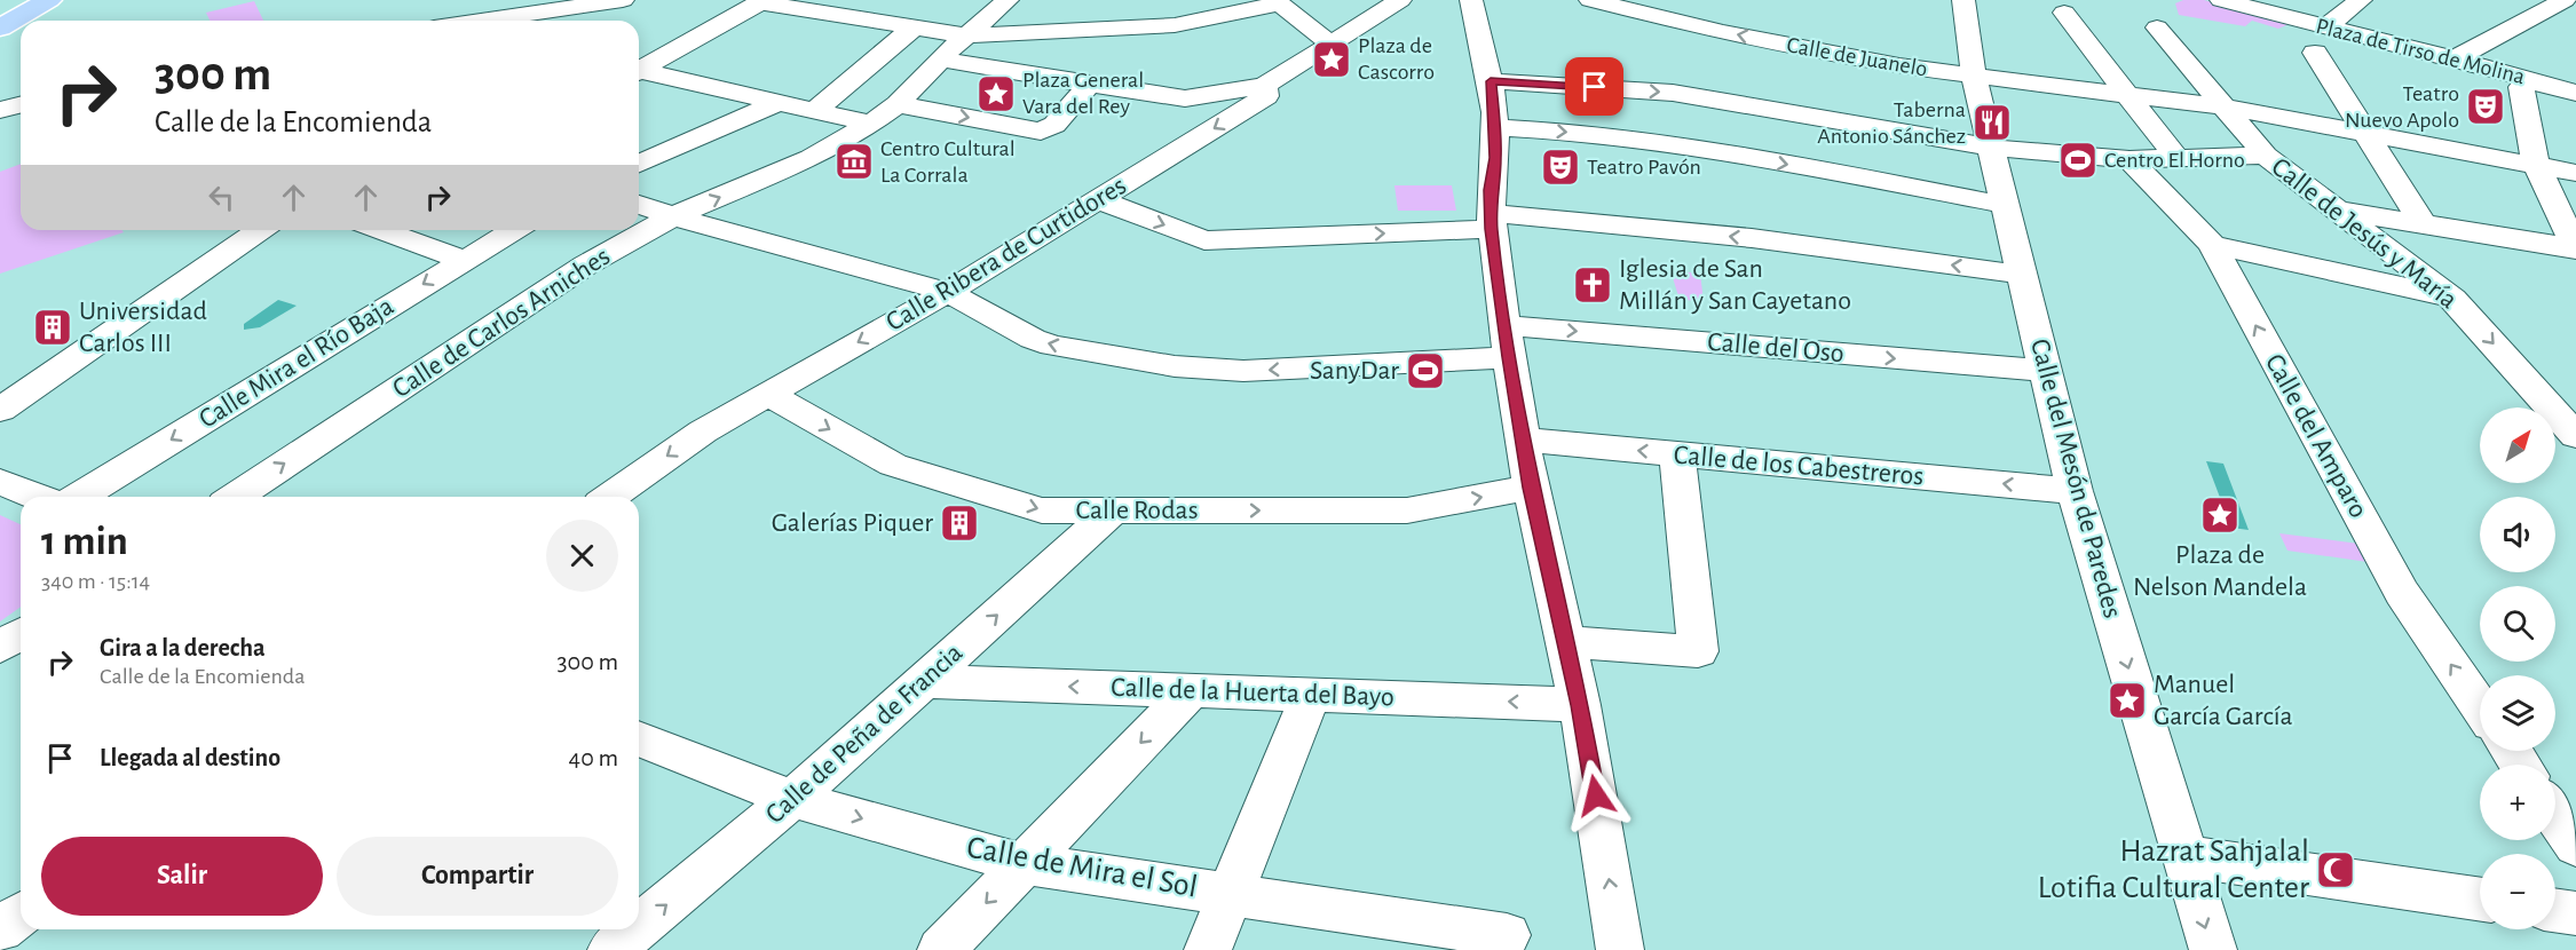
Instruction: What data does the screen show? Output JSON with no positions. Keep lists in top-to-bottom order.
{
  "streets": {
    "street": [
      "Plaza de Tirso de Molina",
      "Calle de Juanelo",
      "Calle de Jesús y María",
      "Calle Ribera de Curtidores",
      "Calle de Carlos Arniches",
      "Calle del Oso",
      "Calle Mira el Río Baja",
      "Calle del Amparo",
      "Calle de los Cabestreros",
      "Calle del Mesón de Paredes",
      "Calle Rodas",
      "Calle de la Huerta del Bayo",
      "Calle de Peña de Francia",
      "Calle de Mira el Sol"
    ]
  },
  "crossings": [
    ["Calle de Juanelo", "Calle de Jesús y María"],
    ["Calle de Juanelo", "Calle del Mesón de Paredes"],
    ["Calle Ribera de Curtidores", "Calle del Oso"],
    ["Calle Ribera de Curtidores", "Calle Rodas"],
    ["Calle de Carlos Arniches", "Calle del Oso"],
    ["Calle del Oso", "Calle del Mesón de Paredes"],
    ["Calle de los Cabestreros", "Calle del Mesón de Paredes"],
    ["Calle Rodas", "Calle de Peña de Francia"],
    ["Calle de la Huerta del Bayo", "Calle de Peña de Francia"],
    ["Calle de Peña de Francia", "Calle de Mira el Sol"]
  ],
  "one_way": ["Calle del Mesón de Paredes", "Calle de la Huerta del Bayo"],
  "places": {
    "place": [
      "Plaza de Cascorro",
      "Plaza General Vara del Rey",
      "Plaza de Nelson Mandela",
      "Manuel García García"
    ],
    "theatre": ["Teatro Nuevo Apolo", "Teatro Pavón"],
    "restaurant": ["Taberna Antonio Sánchez"],
    "sports": ["Centro El Horno", "SanyDar"],
    "museum": ["Centro Cultural La Corrala"],
    "church": ["Iglesia de San Millán y San Cayetano"],
    "building": ["Universidad Carlos III", "Galerías Piquer"],
    "mosque": ["Hazrat Sahjalal Lotifia Cultural Center"]
  },
  "north": "top right",
  "page": {
    "turn": ["300 m", "Calle de la Encomienda"],
    "map_buttons": ["+", "−"],
    "heading": ["1 min", "340 m · 15:14"],
    "list": [
      {
        "name": "Gira a la derecha",
        "note": "Calle de la Encomienda",
        "value": "300 m"
      },
      {
        "name": "Llegada al destino",
        "value": "40 m"
      }
    ],
    "buttons": ["Salir", "Compartir"]
  }
}
